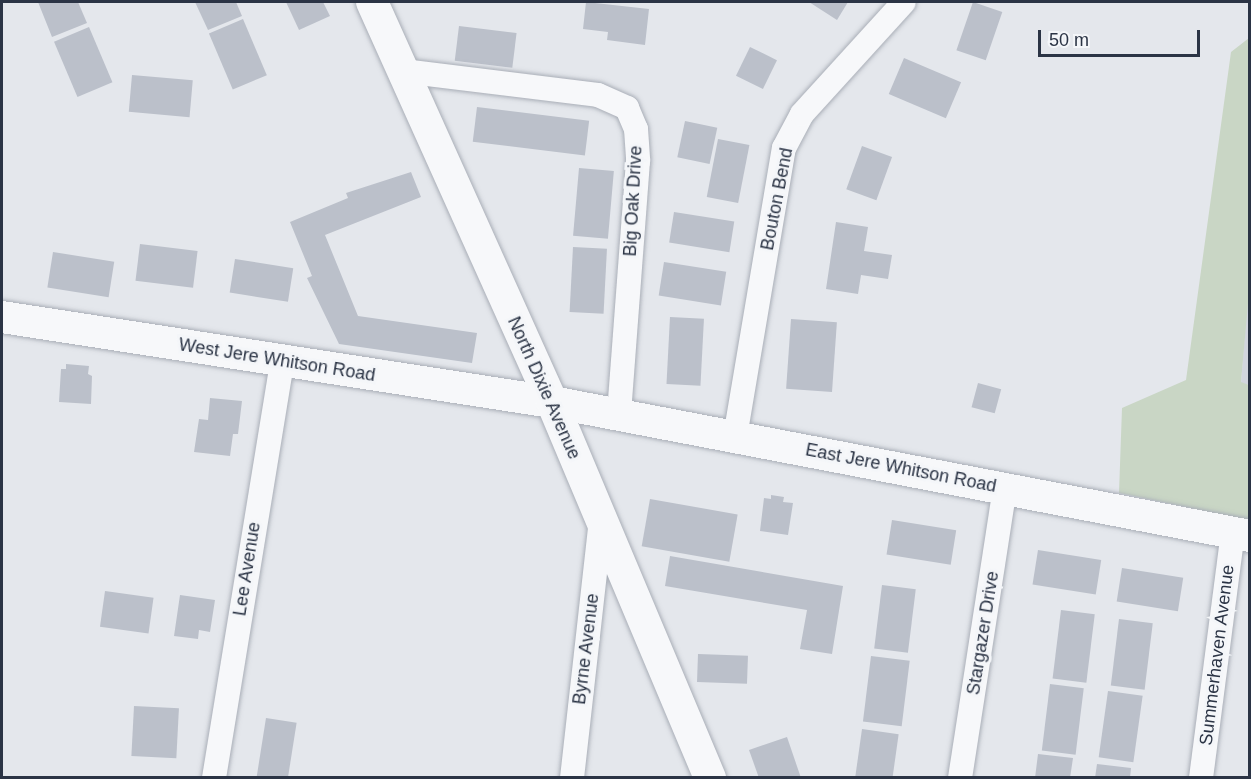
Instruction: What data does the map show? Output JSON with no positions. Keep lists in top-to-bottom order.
{
  "streets": {
    "street": [
      "Bouton Bend",
      "Big Oak Drive",
      "West Jere Whitson Road",
      "North Dixie Avenue",
      "East Jere Whitson Road",
      "Lee Avenue",
      "Stargazer Drive",
      "Byrne Avenue",
      "Summerhaven Avenue"
    ]
  },
  "crossings": [
    ["Bouton Bend", "East Jere Whitson Road"],
    ["Big Oak Drive", "North Dixie Avenue"],
    ["Big Oak Drive", "East Jere Whitson Road"],
    ["West Jere Whitson Road", "North Dixie Avenue"],
    ["West Jere Whitson Road", "East Jere Whitson Road"],
    ["West Jere Whitson Road", "Lee Avenue"],
    ["North Dixie Avenue", "East Jere Whitson Road"],
    ["North Dixie Avenue", "Byrne Avenue"],
    ["East Jere Whitson Road", "Stargazer Drive"],
    ["East Jere Whitson Road", "Summerhaven Avenue"]
  ],
  "scale_bar": "50 m"
}
